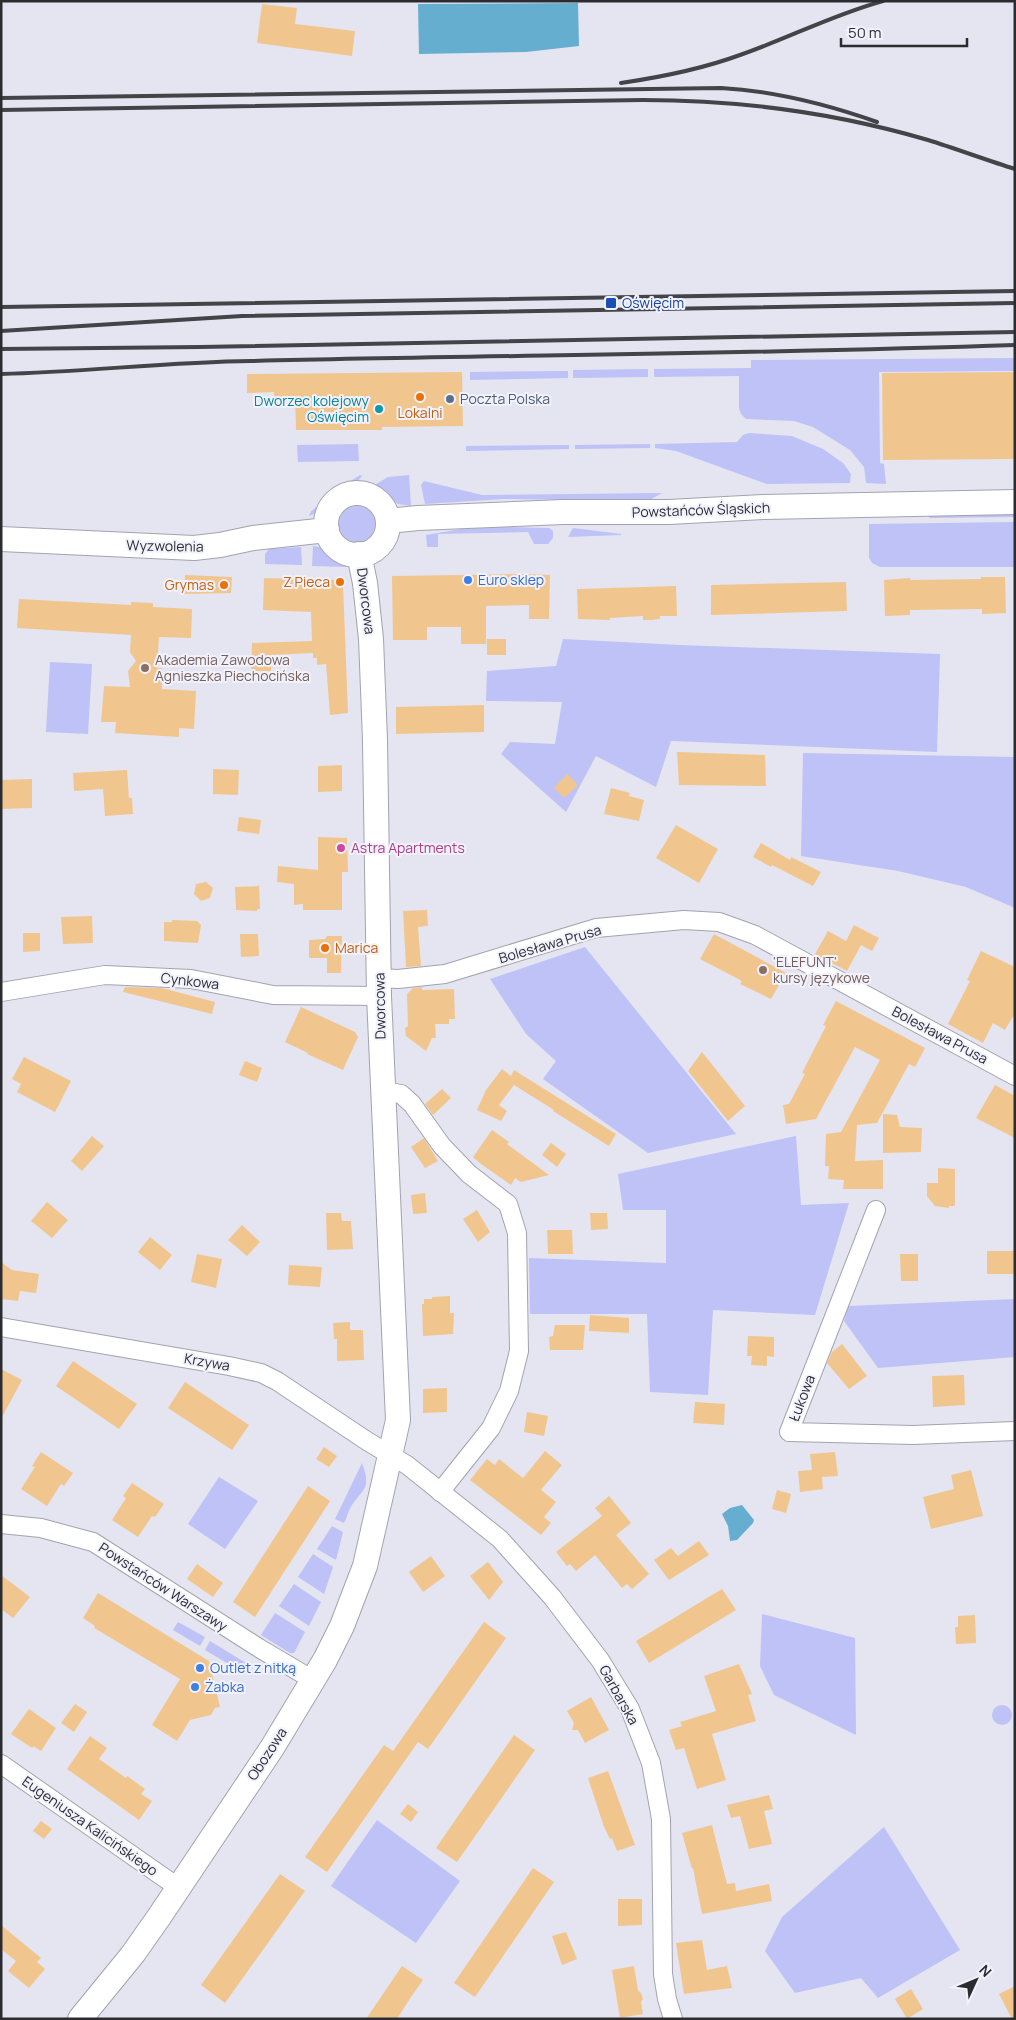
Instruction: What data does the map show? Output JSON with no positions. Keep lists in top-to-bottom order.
{
  "streets": {
    "street": [
      "Powstańców Śląskich",
      "Wyzwolenia",
      "Dworcowa",
      "Bolesława Prusa",
      "Cynkowa",
      "Krzywa",
      "Łukowa",
      "Powstańców Warszawy",
      "Garbarska",
      "Obozowa",
      "Eugeniusza Kalicińskiego"
    ]
  },
  "crossings": [
    ["Powstańców Śląskich", "Wyzwolenia"],
    ["Powstańców Śląskich", "Dworcowa"],
    ["Wyzwolenia", "Dworcowa"],
    ["Dworcowa", "Bolesława Prusa"],
    ["Dworcowa", "Cynkowa"],
    ["Dworcowa", "Krzywa"],
    ["Dworcowa", "Garbarska"],
    ["Dworcowa", "Obozowa"],
    ["Bolesława Prusa", "Cynkowa"],
    ["Krzywa", "Garbarska"],
    ["Krzywa", "Obozowa"],
    ["Powstańców Warszawy", "Obozowa"],
    ["Garbarska", "Obozowa"],
    ["Obozowa", "Eugeniusza Kalicińskiego"]
  ],
  "places": {
    "transit": ["Oświęcim"],
    "other": [
      "Lokalni",
      "Poczta Polska",
      "Dworzec kolejowy Oświęcim",
      "Euro sklep",
      "Z Pieca",
      "Grymas",
      "Akademia Zawodowa Agnieszka Piechocińska",
      "Astra Apartments",
      "Marica",
      "'ELEFUNT' kursy językowe",
      "Outlet z nitką",
      "Żabka"
    ]
  },
  "scale_bar": "50 m",
  "north": "top right"
}
